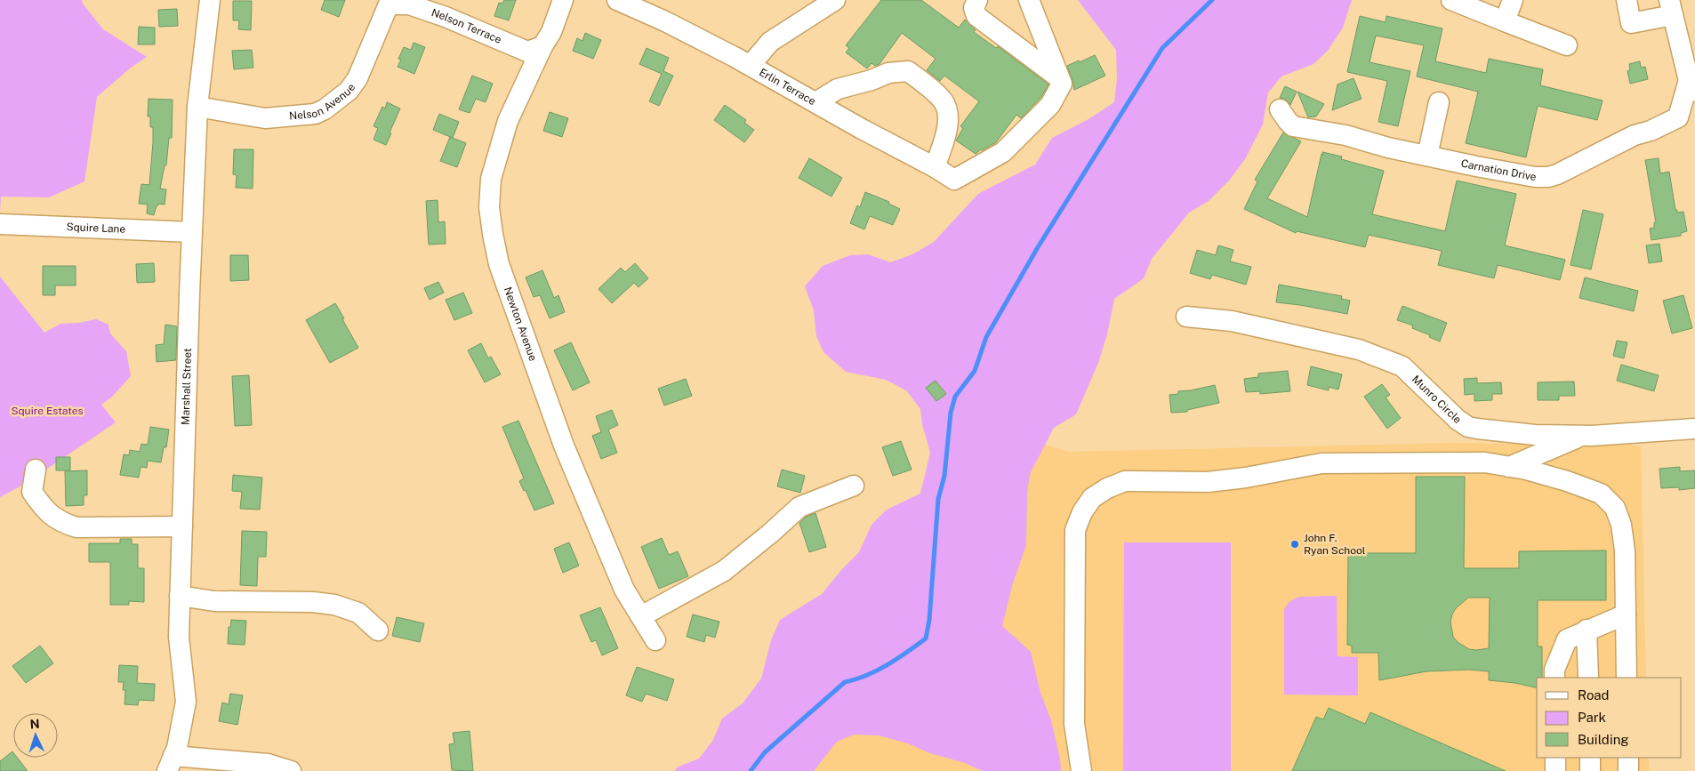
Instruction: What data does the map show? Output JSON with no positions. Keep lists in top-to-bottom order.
{
  "streets": {
    "street": [
      "Nelson Terrace",
      "Erlin Terrace",
      "Nelson Avenue",
      "Carnation Drive",
      "Squire Lane",
      "Newton Avenue",
      "Marshall Street",
      "Munro Circle"
    ]
  },
  "crossings": [
    ["Nelson Terrace", "Nelson Avenue"],
    ["Nelson Terrace", "Newton Avenue"],
    ["Nelson Avenue", "Marshall Street"],
    ["Squire Lane", "Marshall Street"]
  ],
  "parks": ["Squire Estates"],
  "places": ["John F. Ryan School"],
  "legend": ["Road", "Park", "Building"],
  "north": "top"
}
